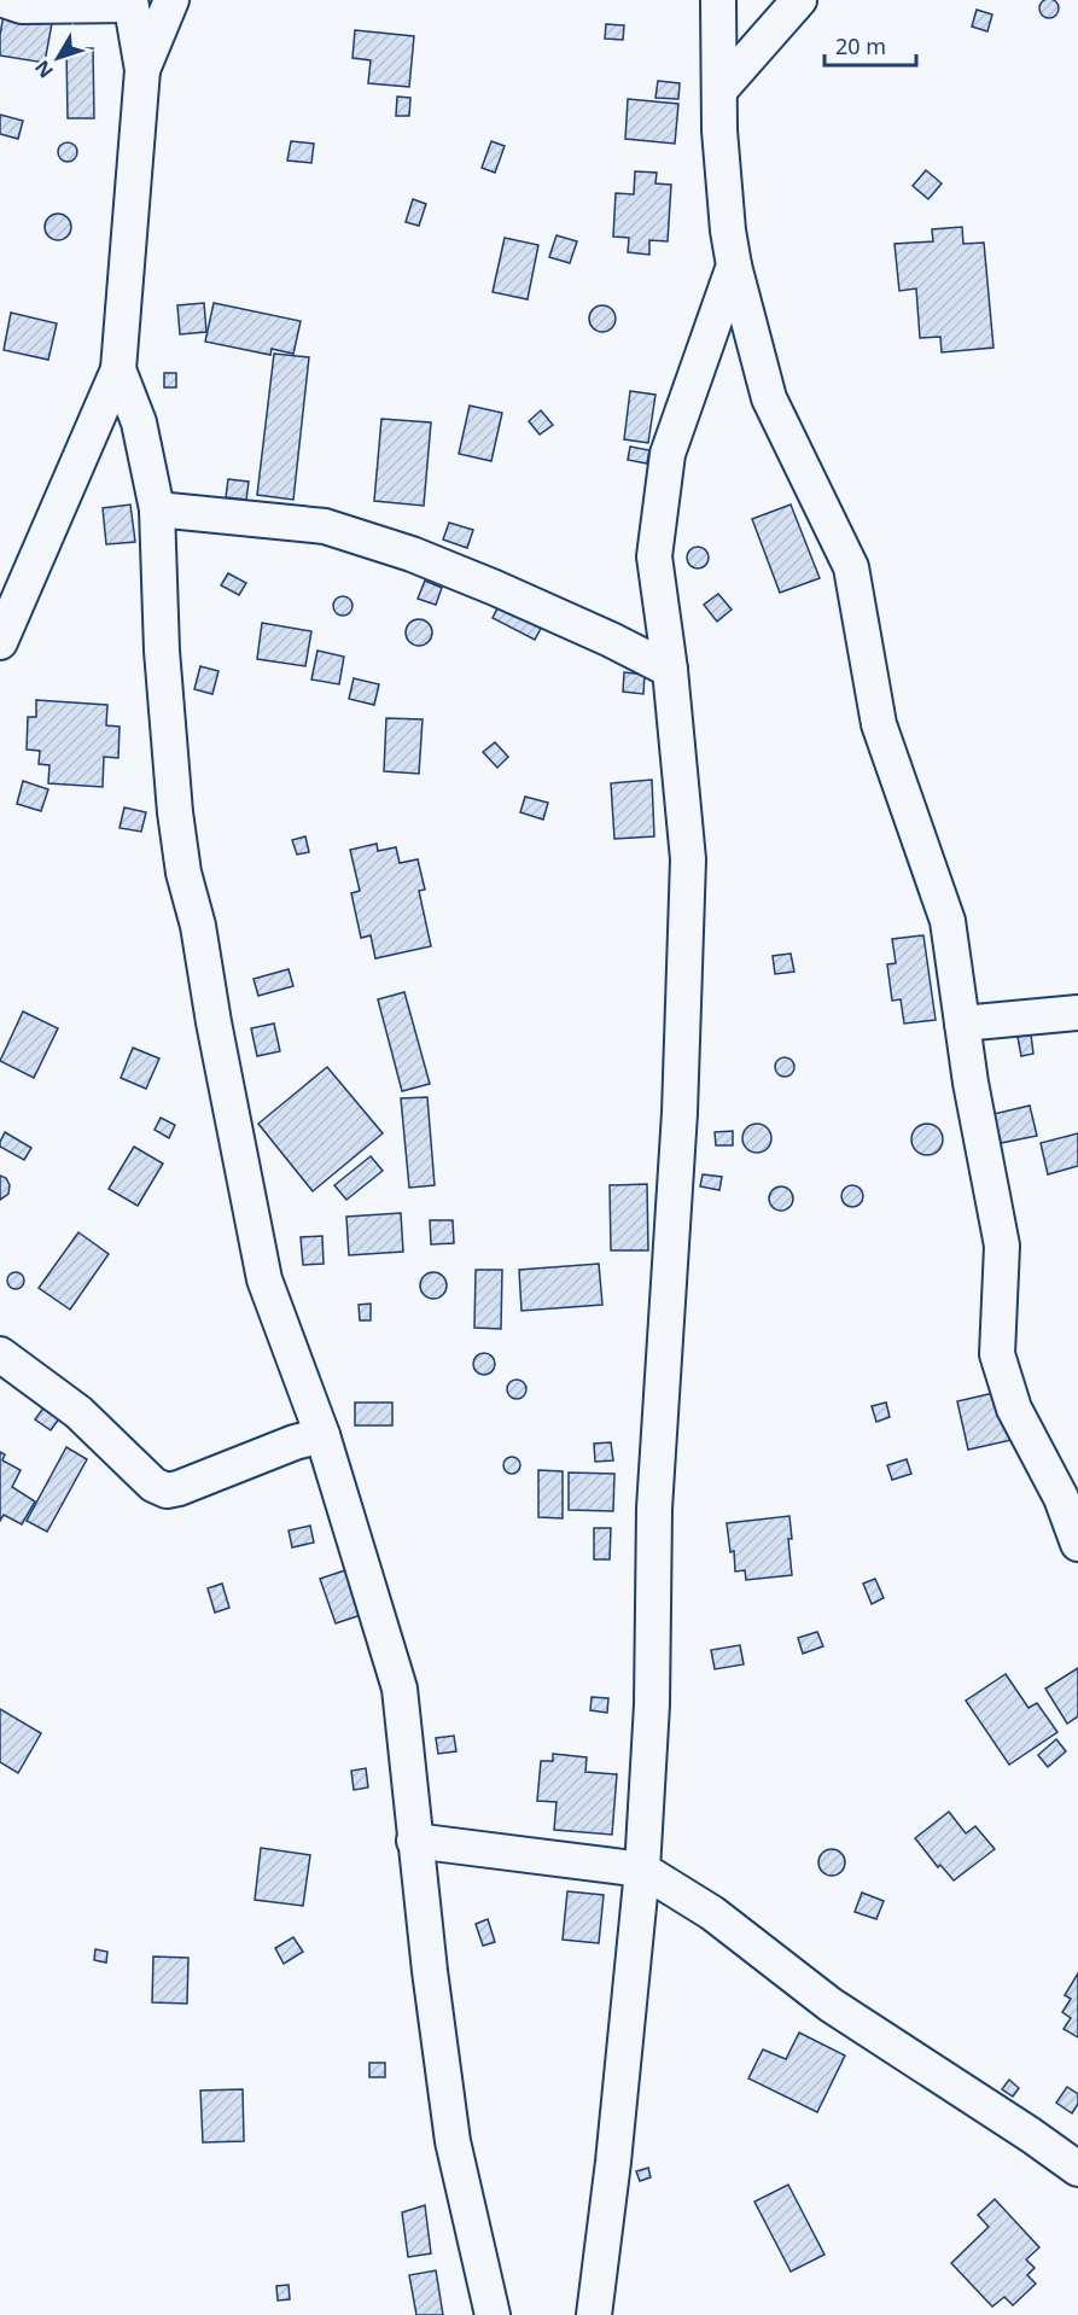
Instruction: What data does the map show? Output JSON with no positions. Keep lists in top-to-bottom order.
{
  "scale_bar": "20 m",
  "north": "bottom left"
}
